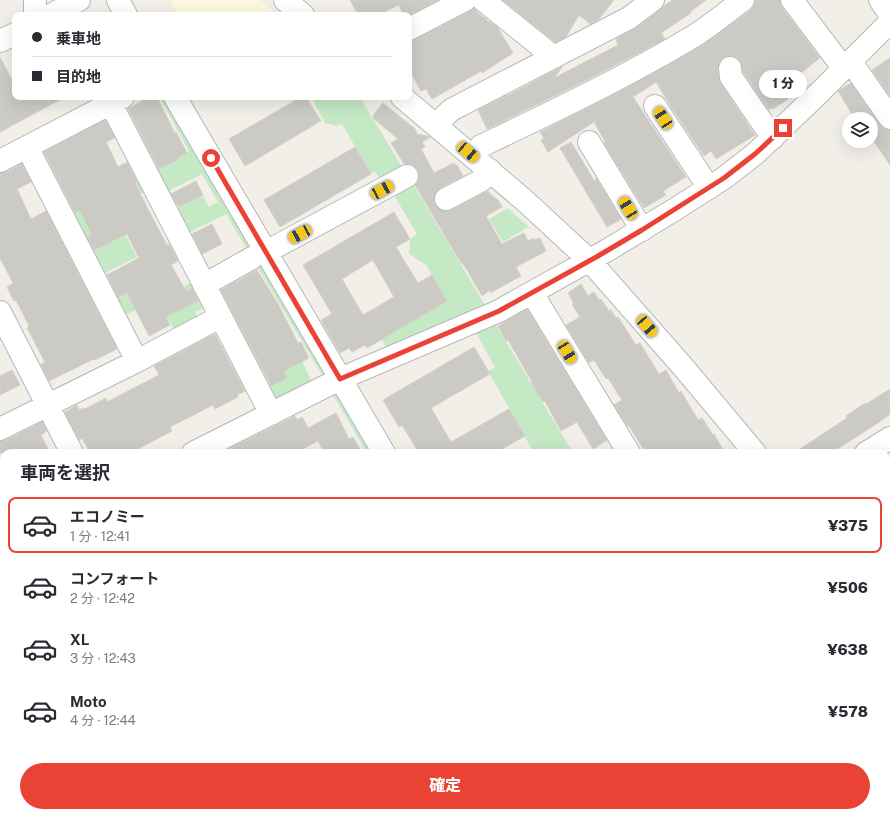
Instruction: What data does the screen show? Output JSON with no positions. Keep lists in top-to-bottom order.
{
  "page": {
    "banner": ["乗車地", "目的地"],
    "bubble": "1 分",
    "heading": "車両を選択",
    "list": [
      {
        "name": "エコノミー",
        "note": "1 分 · 12:41",
        "value": "¥375"
      },
      {
        "name": "コンフォート",
        "note": "2 分 · 12:42",
        "value": "¥506"
      },
      {
        "name": "XL",
        "note": "3 分 · 12:43",
        "value": "¥638"
      },
      {
        "name": "Moto",
        "note": "4 分 · 12:44",
        "value": "¥578"
      }
    ],
    "buttons": "確定"
  }
}
